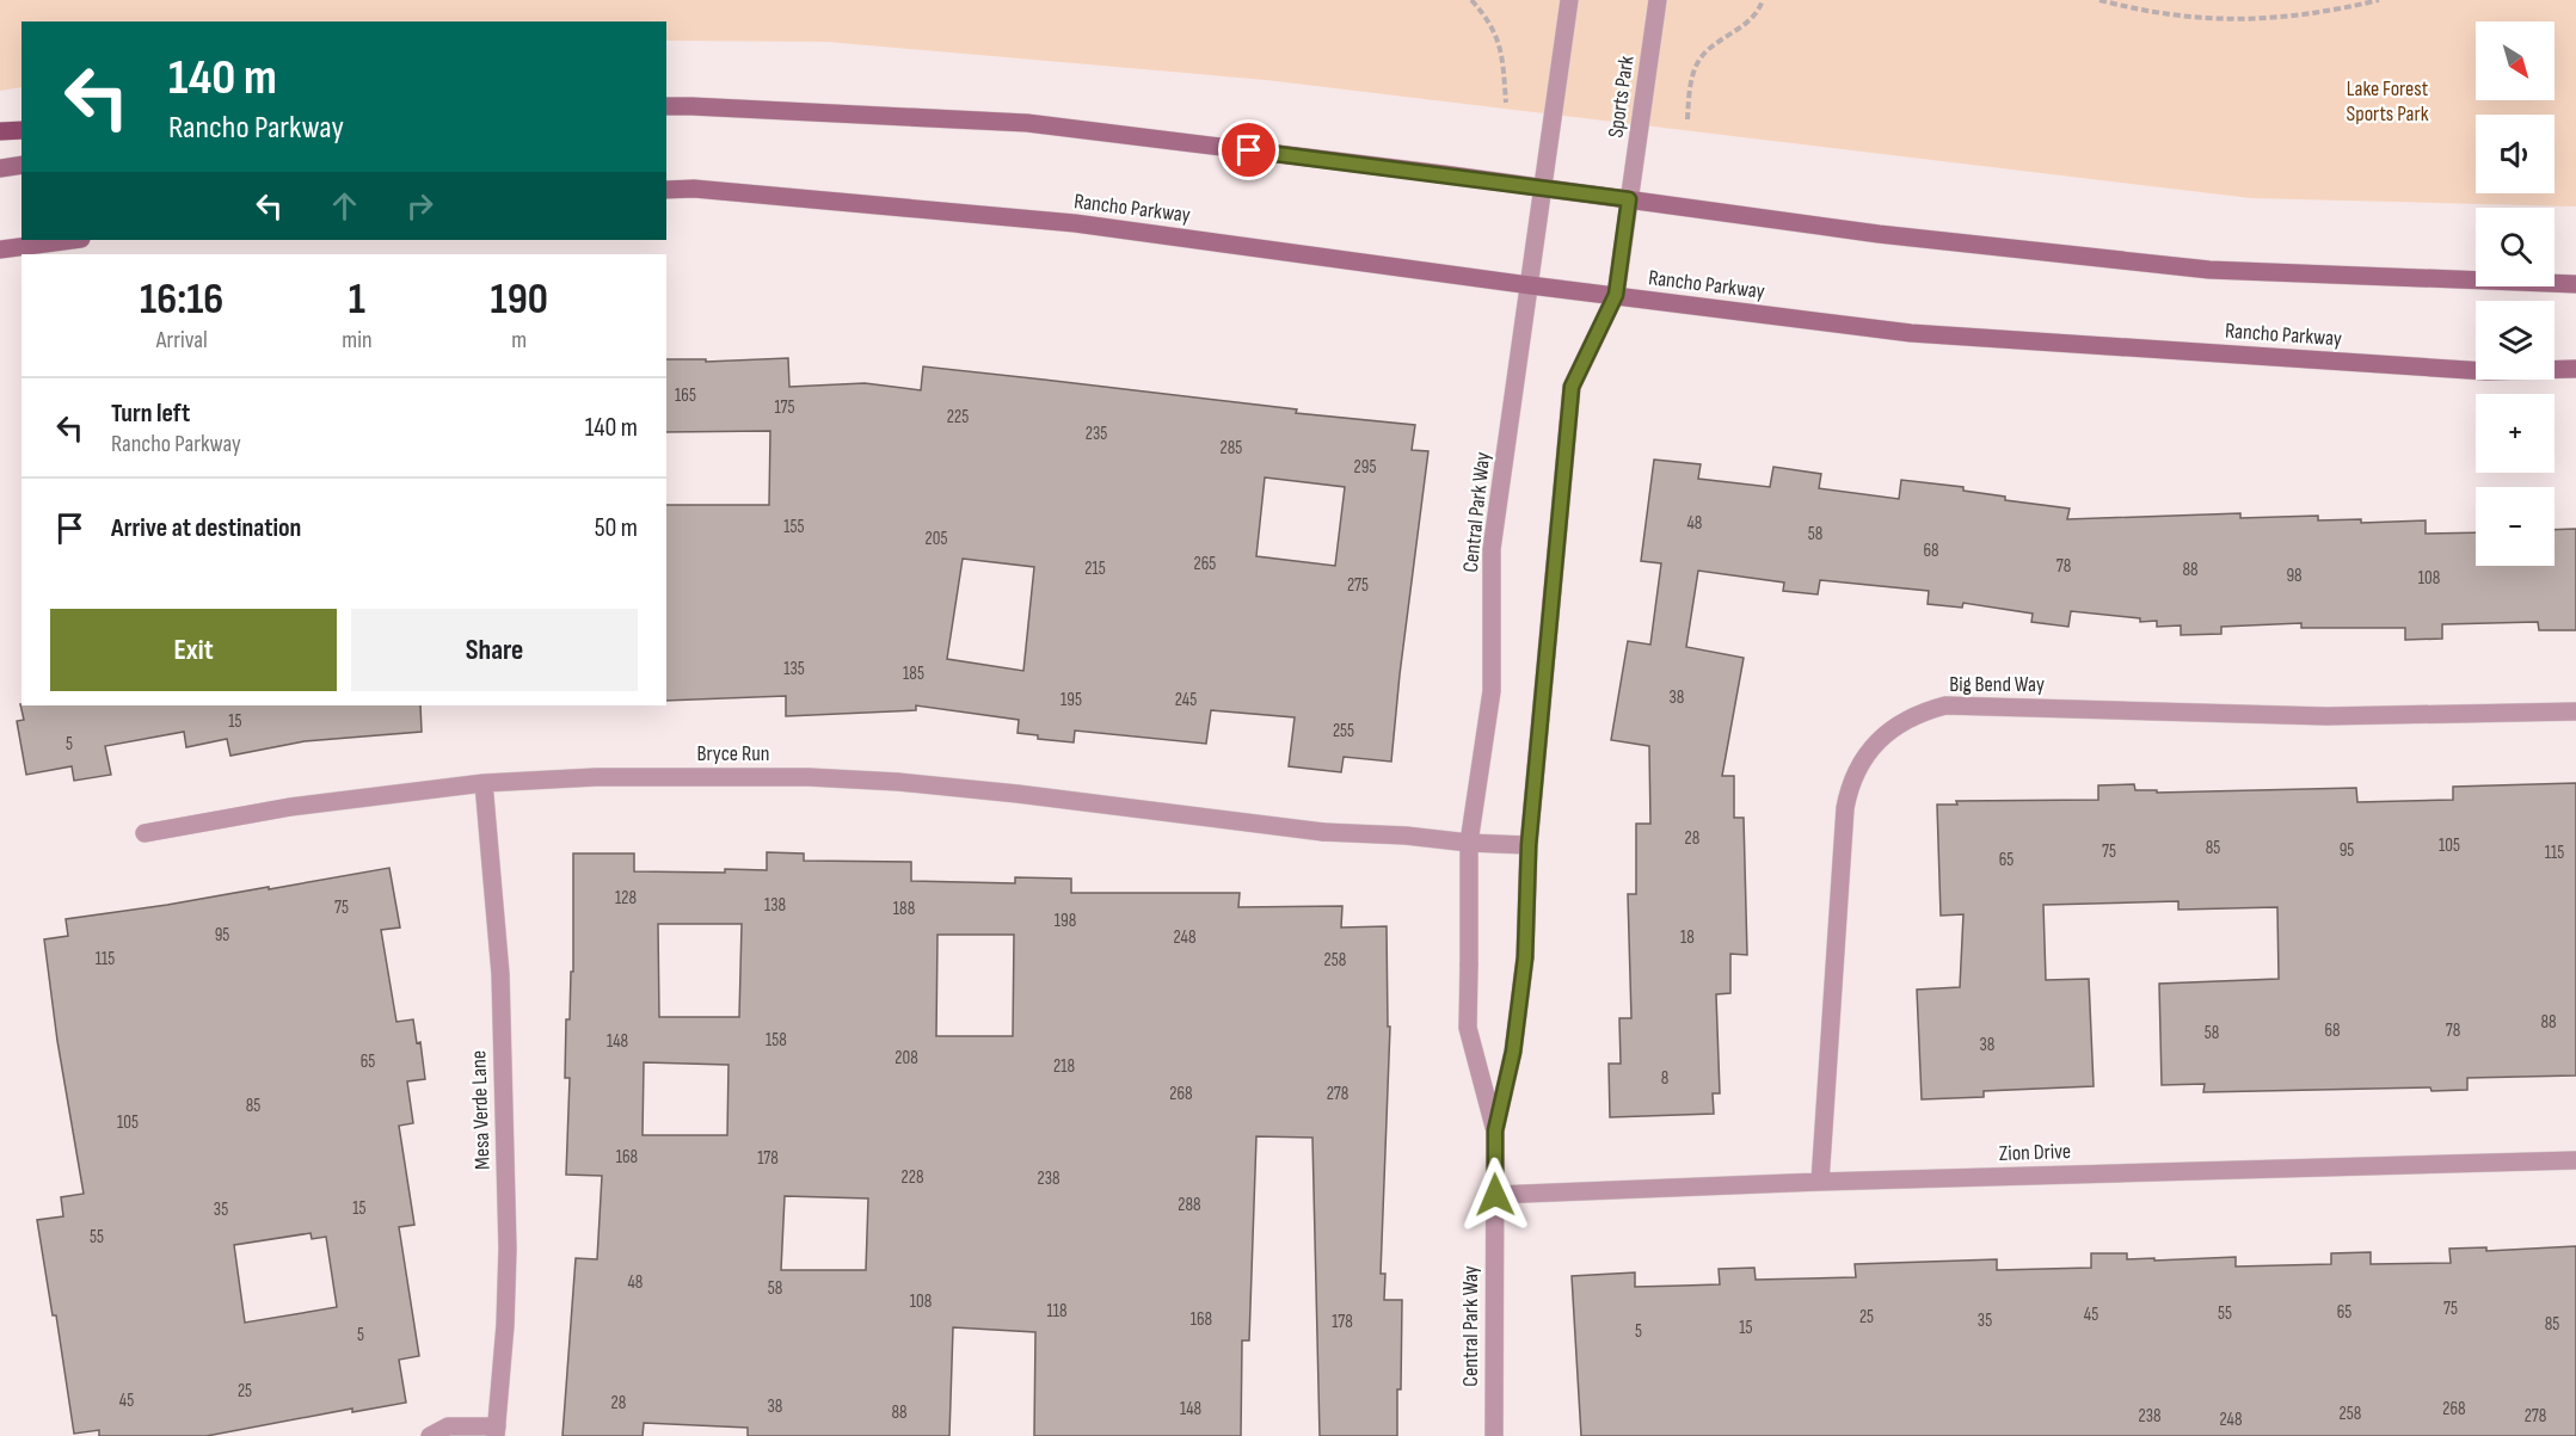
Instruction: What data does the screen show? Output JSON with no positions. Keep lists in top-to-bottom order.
{
  "streets": {
    "main road": ["Rancho Parkway"],
    "street": [
      "Sports Park",
      "Central Park Way",
      "Big Bend Way",
      "Bryce Run",
      "Mesa Verde Lane",
      "Zion Drive"
    ]
  },
  "crossings": [
    ["Sports Park", "Central Park Way"],
    ["Rancho Parkway", "Central Park Way"],
    ["Central Park Way", "Bryce Run"],
    ["Central Park Way", "Zion Drive"],
    ["Big Bend Way", "Zion Drive"],
    ["Bryce Run", "Mesa Verde Lane"]
  ],
  "parks": ["Lake Forest Sports Park"],
  "house_numbers": [
    "165",
    "175",
    "225",
    "235",
    "285",
    "295",
    "48",
    "155",
    "58",
    "205",
    "68",
    "265",
    "78",
    "215",
    "88",
    "98",
    "108",
    "275",
    "135",
    "185",
    "38",
    "195",
    "245",
    "15",
    "255",
    "5",
    "28",
    "105",
    "85",
    "95",
    "75",
    "115",
    "65",
    "128",
    "138",
    "75",
    "188",
    "198",
    "95",
    "248",
    "18",
    "115",
    "258",
    "88",
    "68",
    "78",
    "58",
    "158",
    "148",
    "38",
    "208",
    "65",
    "218",
    "8",
    "268",
    "278",
    "85",
    "105",
    "168",
    "178",
    "228",
    "238",
    "288",
    "15",
    "35",
    "55",
    "48",
    "58",
    "108",
    "75",
    "118",
    "65",
    "55",
    "45",
    "25",
    "168",
    "35",
    "178",
    "85",
    "15",
    "5",
    "5",
    "25",
    "45",
    "28",
    "38",
    "148",
    "268",
    "88",
    "258",
    "238",
    "278",
    "248"
  ],
  "north": "bottom right",
  "page": {
    "map_buttons": ["+", "−"],
    "turn": ["140 m", "Rancho Parkway"],
    "eta": [
      "16:16",
      "Arrival",
      "1",
      "min",
      "190",
      "m"
    ],
    "list": [
      {
        "name": "Turn left",
        "note": "Rancho Parkway",
        "value": "140 m"
      },
      {
        "name": "Arrive at destination",
        "value": "50 m"
      }
    ],
    "buttons": ["Exit", "Share"]
  }
}
